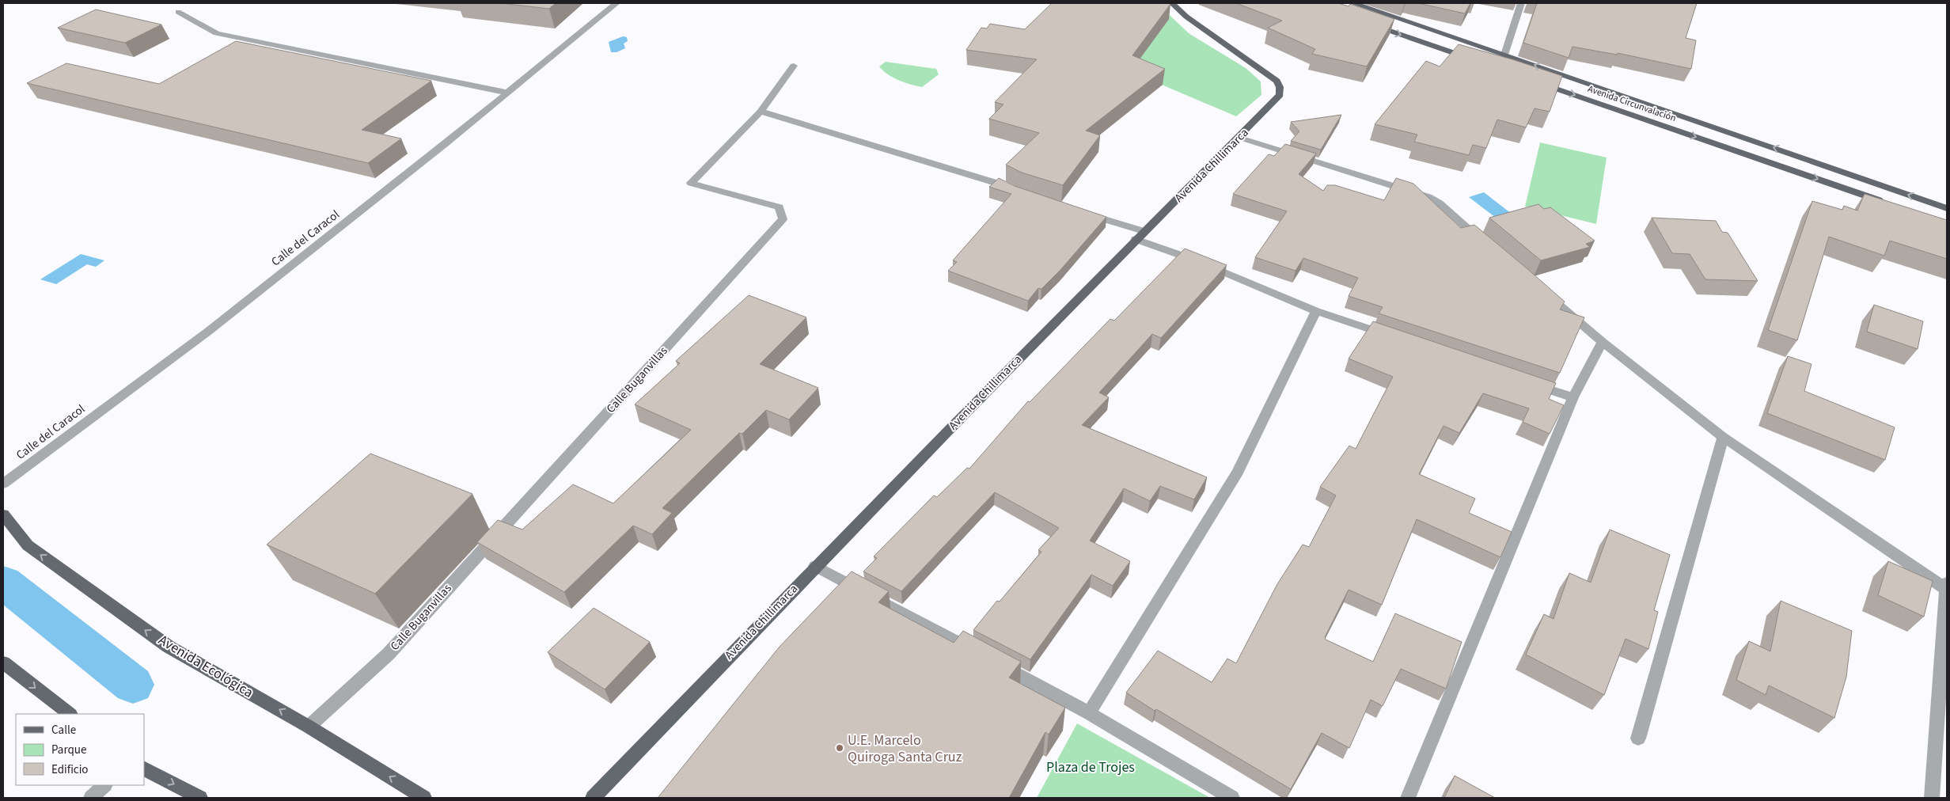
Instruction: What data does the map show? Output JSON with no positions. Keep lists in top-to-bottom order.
{
  "streets": {
    "main road": ["Avenida Circunvalación", "Avenida Chillimarca", "Avenida Ecológica"],
    "street": ["Calle del Caracol", "Calle Buganvillas"]
  },
  "crossings": [
    ["Calle Buganvillas", "Avenida Ecológica"]
  ],
  "one_way": ["Avenida Ecológica"],
  "parks": ["Plaza de Trojes"],
  "places": ["U.E. Marcelo Quiroga Santa Cruz"],
  "legend": ["Calle", "Parque", "Edificio"]
}
